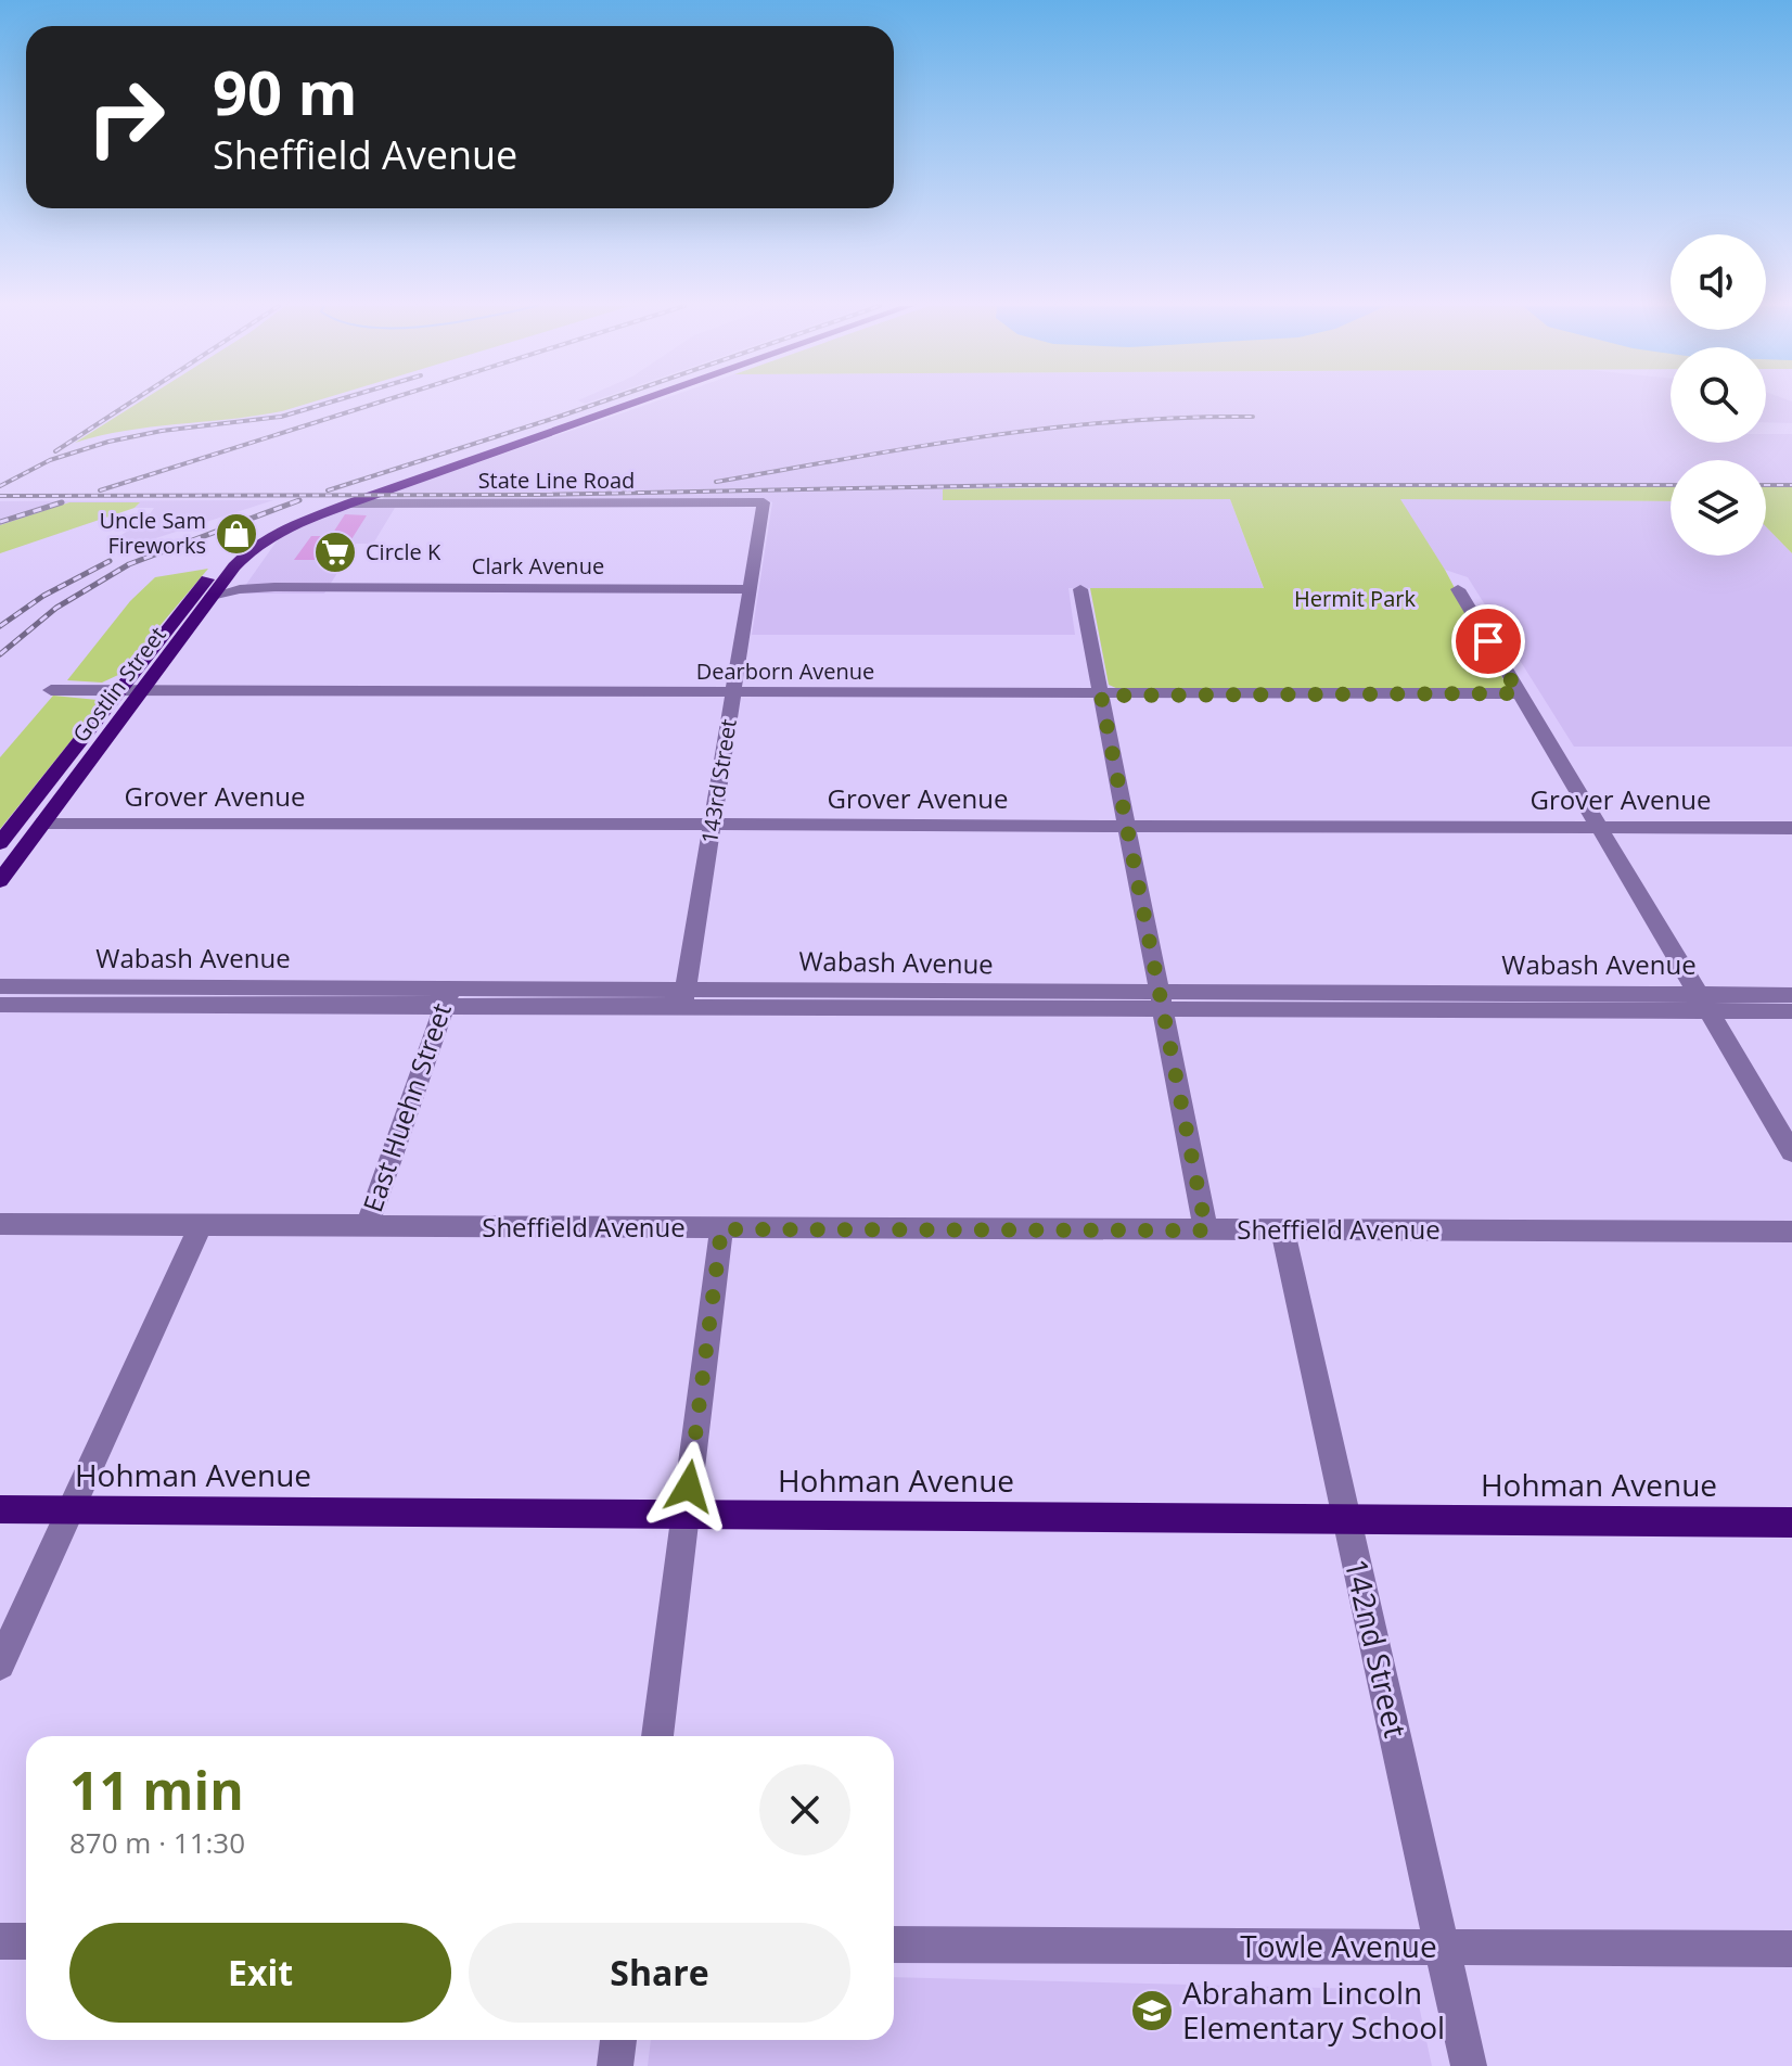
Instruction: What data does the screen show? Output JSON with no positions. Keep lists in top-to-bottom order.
{
  "streets": {
    "main road": ["Gostlin Street", "Hohman Avenue"],
    "street": [
      "State Line Road",
      "Clark Avenue",
      "Dearborn Avenue",
      "143rd Street",
      "Grover Avenue",
      "Wabash Avenue",
      "East Huehn Street",
      "Sheffield Avenue",
      "142nd Street",
      "Towle Avenue"
    ]
  },
  "crossings": [
    ["State Line Road", "Gostlin Street"],
    ["State Line Road", "143rd Street"],
    ["Clark Avenue", "Gostlin Street"],
    ["Clark Avenue", "143rd Street"],
    ["Dearborn Avenue", "Gostlin Street"],
    ["Dearborn Avenue", "143rd Street"],
    ["Gostlin Street", "Grover Avenue"],
    ["143rd Street", "Grover Avenue"],
    ["143rd Street", "Wabash Avenue"],
    ["Wabash Avenue", "East Huehn Street"],
    ["East Huehn Street", "Sheffield Avenue"],
    ["Sheffield Avenue", "142nd Street"],
    ["Hohman Avenue", "142nd Street"],
    ["142nd Street", "Towle Avenue"]
  ],
  "parks": ["Hermit Park"],
  "places": {
    "shop": ["Uncle Sam Fireworks"],
    "supermarket": ["Circle K"],
    "school or university": ["Abraham Lincoln Elementary School"]
  },
  "page": {
    "turn": ["90 m", "Sheffield Avenue"],
    "heading": ["11 min", "870 m · 11:30"],
    "buttons": ["Exit", "Share"]
  }
}
